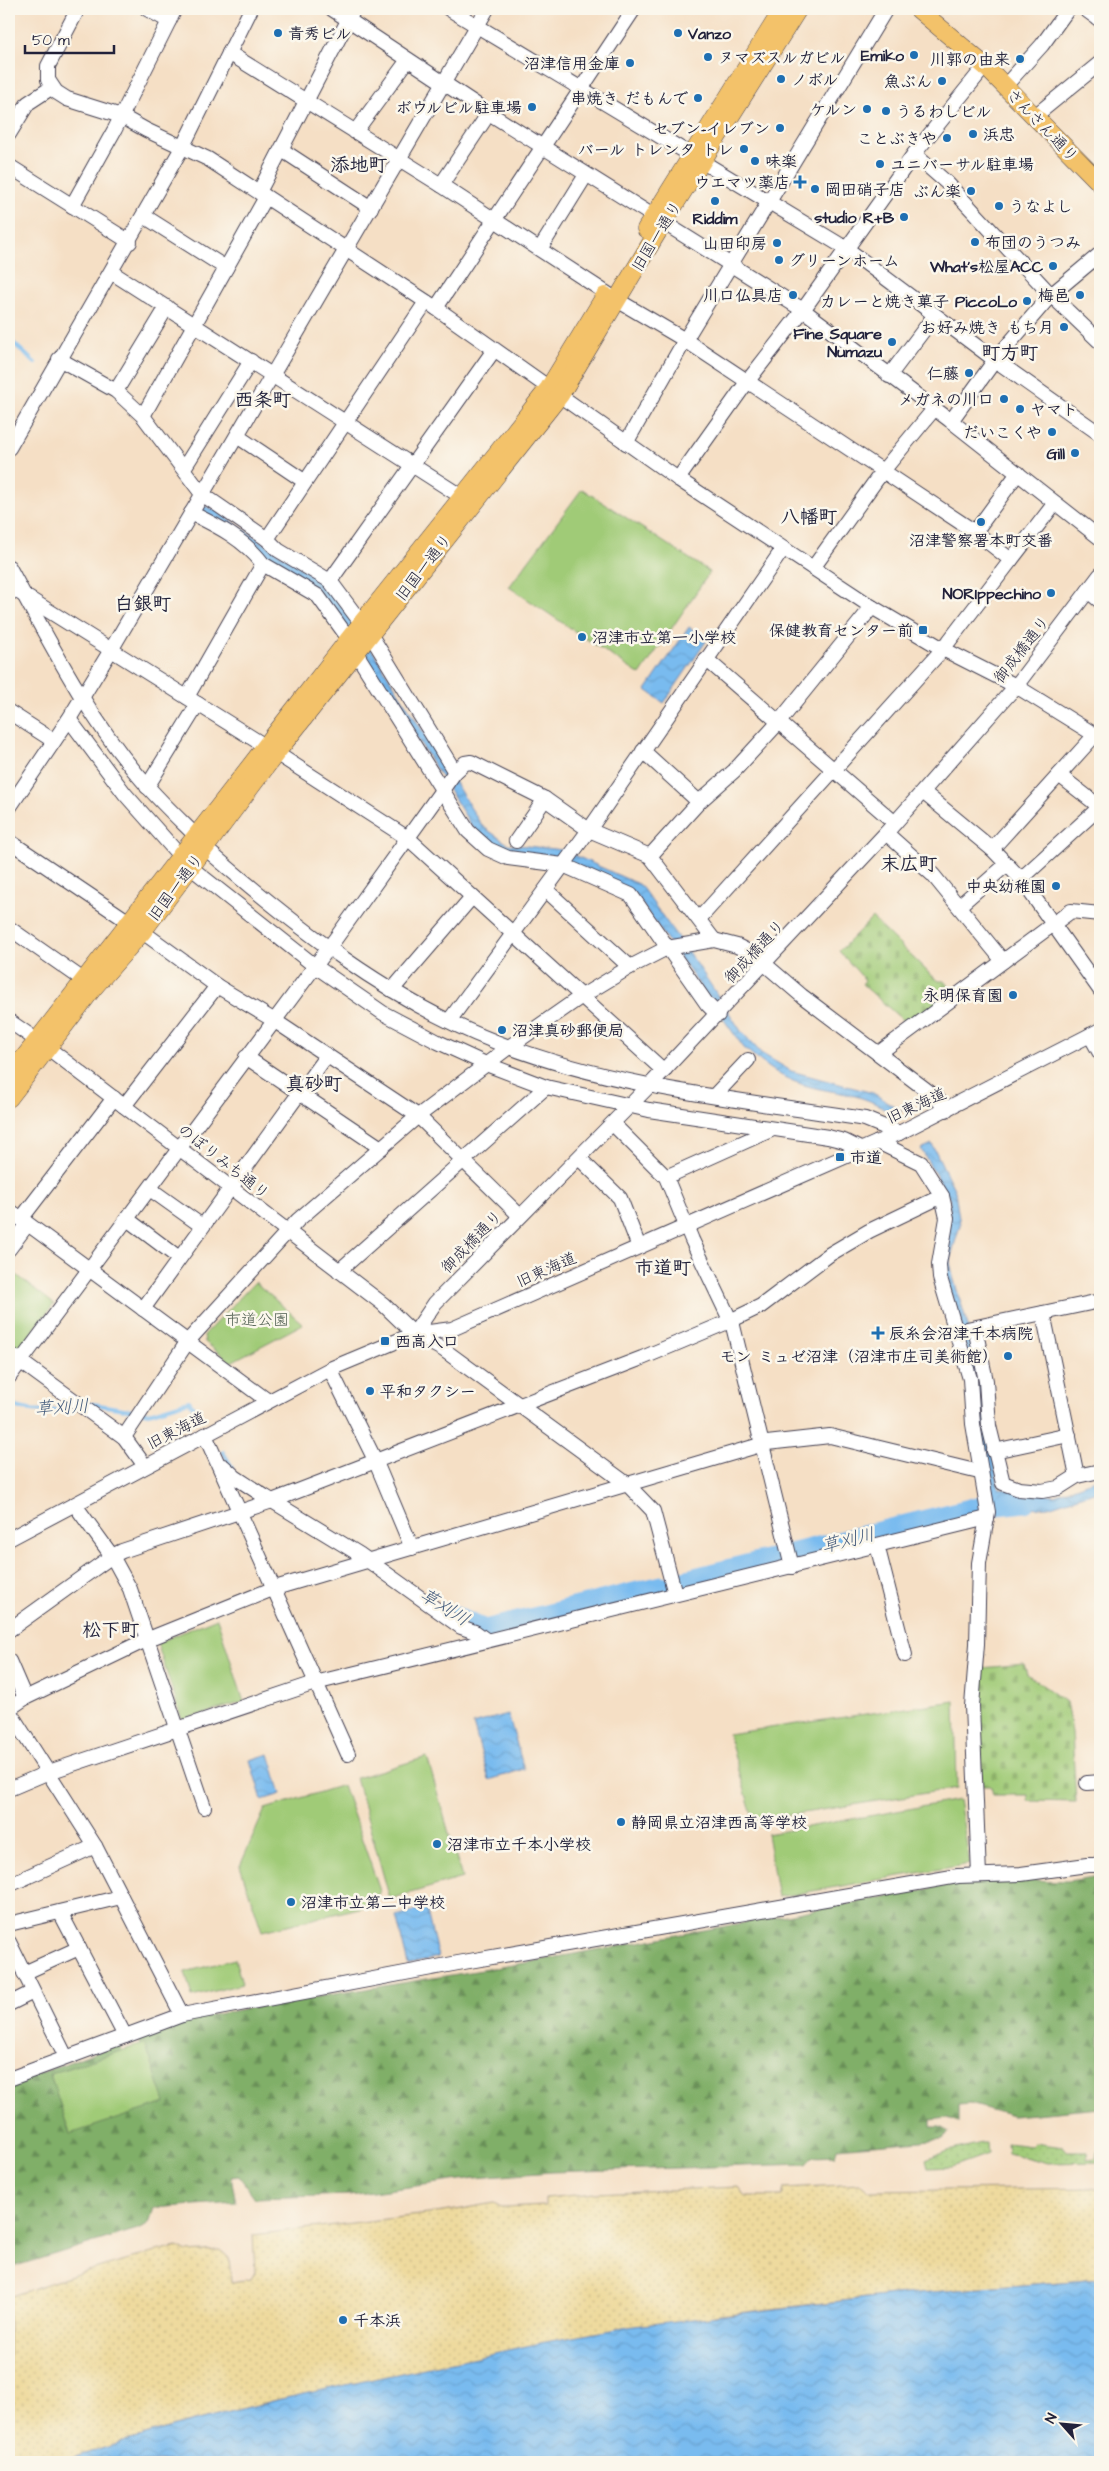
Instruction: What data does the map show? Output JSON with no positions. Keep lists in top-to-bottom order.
{
  "streets": {
    "main road": ["さんさん通り", "旧国一通り"],
    "street": ["御成橋通り", "旧東海道", "のぼりみち通り"]
  },
  "crossings": [
    ["旧国一通り", "のぼりみち通り"],
    ["御成橋通り", "旧東海道"],
    ["御成橋通り", "のぼりみち通り"],
    ["旧東海道", "のぼりみち通り"]
  ],
  "districts": [
    "添地町",
    "町方町",
    "西条町",
    "八幡町",
    "白銀町",
    "末広町",
    "真砂町",
    "市道町",
    "松下町"
  ],
  "water": ["草刈川"],
  "parks": ["市道公園"],
  "places": {
    "other": [
      "青秀ビル",
      "Vanzo",
      "Emiko",
      "ヌマズスルガビル",
      "川郭の由来",
      "沼津信用金庫",
      "ノボル",
      "魚ぶん",
      "串焼き だもんで",
      "ボウルビル駐車場",
      "ケルン",
      "うるわしビル",
      "セブン-イレブン",
      "浜忠",
      "ことぶきや",
      "バール トレンタ トレ",
      "味楽",
      "ユニバーサル駐車場",
      "岡田硝子店",
      "ぶん楽",
      "Riddim",
      "うなよし",
      "studio R+B",
      "布団のうつみ",
      "山田印房",
      "グリーンホーム",
      "What’s松屋ACC",
      "川口仏具店",
      "梅邑",
      "カレーと焼き菓子 PiccoLo",
      "お好み焼き もち月",
      "Fine Square Numazu",
      "仁藤",
      "メガネの川口",
      "ヤマト",
      "だいこくや",
      "Gill",
      "沼津警察署本町交番",
      "NORIppechino",
      "沼津市立第一小学校",
      "中央幼稚園",
      "永明保育園",
      "沼津真砂郵便局",
      "モン ミュゼ沼津（沼津市庄司美術館）",
      "平和タクシー",
      "静岡県立沼津西高等学校",
      "沼津市立千本小学校",
      "沼津市立第二中学校",
      "千本浜"
    ],
    "health": ["ウエマツ薬店", "辰糸会沼津千本病院"],
    "transit": ["保健教育センター前", "市道", "西高入口"]
  },
  "scale_bar": "50 m",
  "north": "top left"
}
